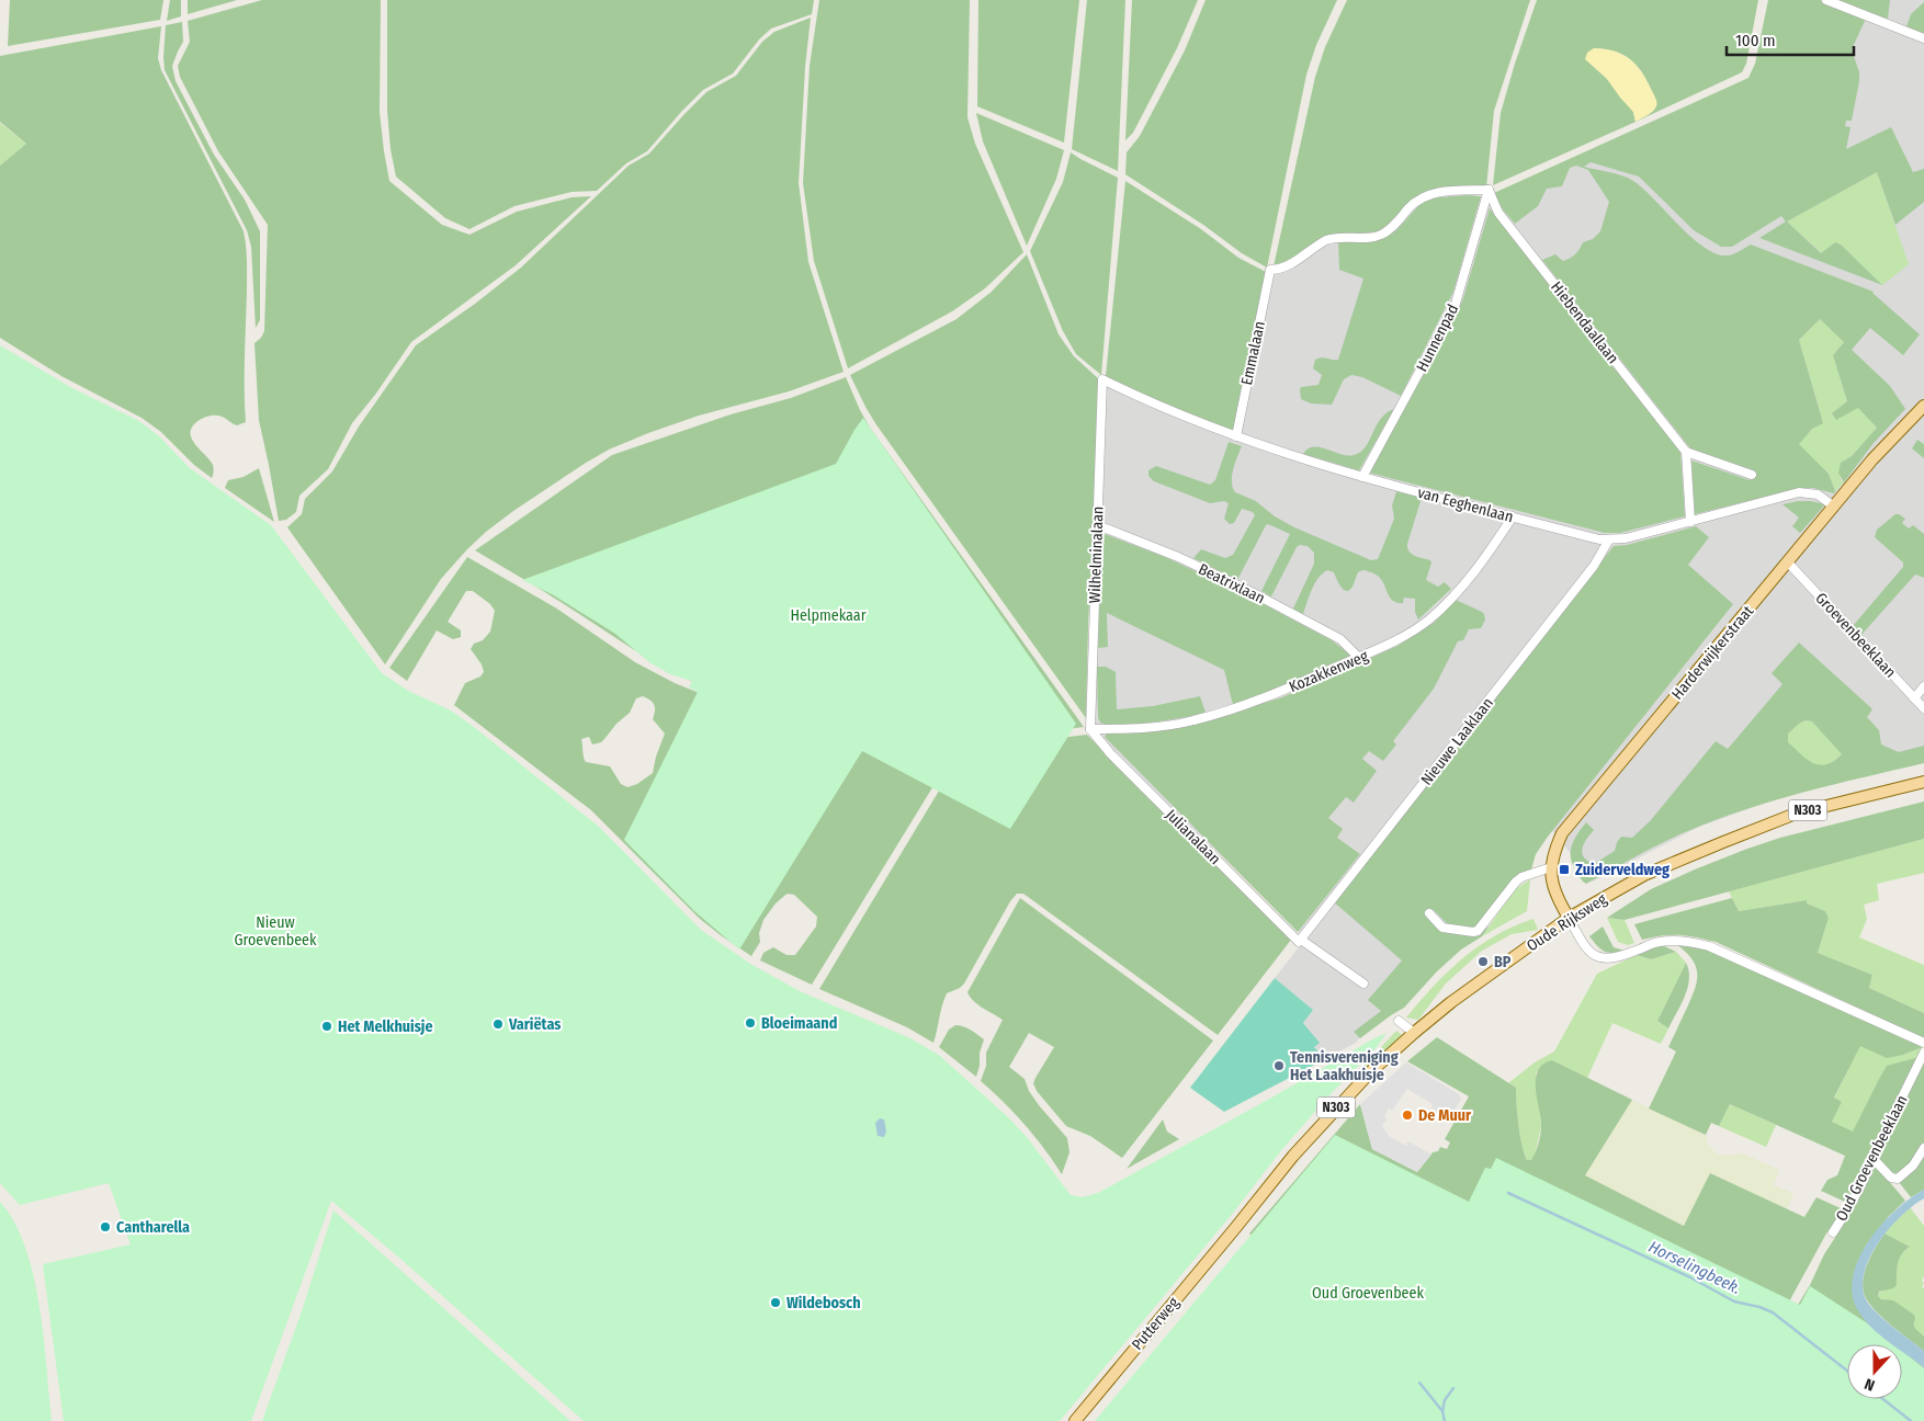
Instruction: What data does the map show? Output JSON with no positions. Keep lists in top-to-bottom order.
{
  "streets": {
    "main road": [
      "Harderwijkerstraat",
      "N303",
      "Oude Rijksweg",
      "Putterweg"
    ],
    "street": [
      "Hiebendaallaan",
      "Hunnenpad",
      "Emmalaan",
      "van Eeghenlaan",
      "Wilhelminalaan",
      "Beatrixlaan",
      "Groevenbeeklaan",
      "Kozakkenweg",
      "Nieuwe Laaklaan",
      "Julianalaan",
      "Oud Groevenbeeklaan"
    ]
  },
  "crossings": [
    ["Hiebendaallaan", "Hunnenpad"],
    ["Hiebendaallaan", "Emmalaan"],
    ["Hunnenpad", "Emmalaan"],
    ["Hunnenpad", "van Eeghenlaan"],
    ["Emmalaan", "van Eeghenlaan"],
    ["van Eeghenlaan", "Wilhelminalaan"],
    ["van Eeghenlaan", "Harderwijkerstraat"],
    ["van Eeghenlaan", "Kozakkenweg"],
    ["van Eeghenlaan", "Nieuwe Laaklaan"],
    ["Wilhelminalaan", "Beatrixlaan"],
    ["Wilhelminalaan", "Kozakkenweg"],
    ["Wilhelminalaan", "Julianalaan"],
    ["Beatrixlaan", "Kozakkenweg"],
    ["Groevenbeeklaan", "Harderwijkerstraat"],
    ["Harderwijkerstraat", "Oude Rijksweg"],
    ["Kozakkenweg", "Julianalaan"],
    ["Nieuwe Laaklaan", "Julianalaan"],
    ["Oude Rijksweg", "Putterweg"]
  ],
  "water": ["Horselingbeek."],
  "parks": ["Helpmekaar", "Nieuw Groevenbeek", "Oud Groevenbeek"],
  "places": {
    "transit": ["Zuiderveldweg"],
    "other": [
      "BP",
      "Bloeimaand",
      "Variëtas",
      "Het Melkhuisje",
      "Tennisvereniging Het Laakhuisje",
      "De Muur",
      "Cantharella",
      "Wildebosch"
    ]
  },
  "scale_bar": "100 m",
  "north": "bottom"
}
